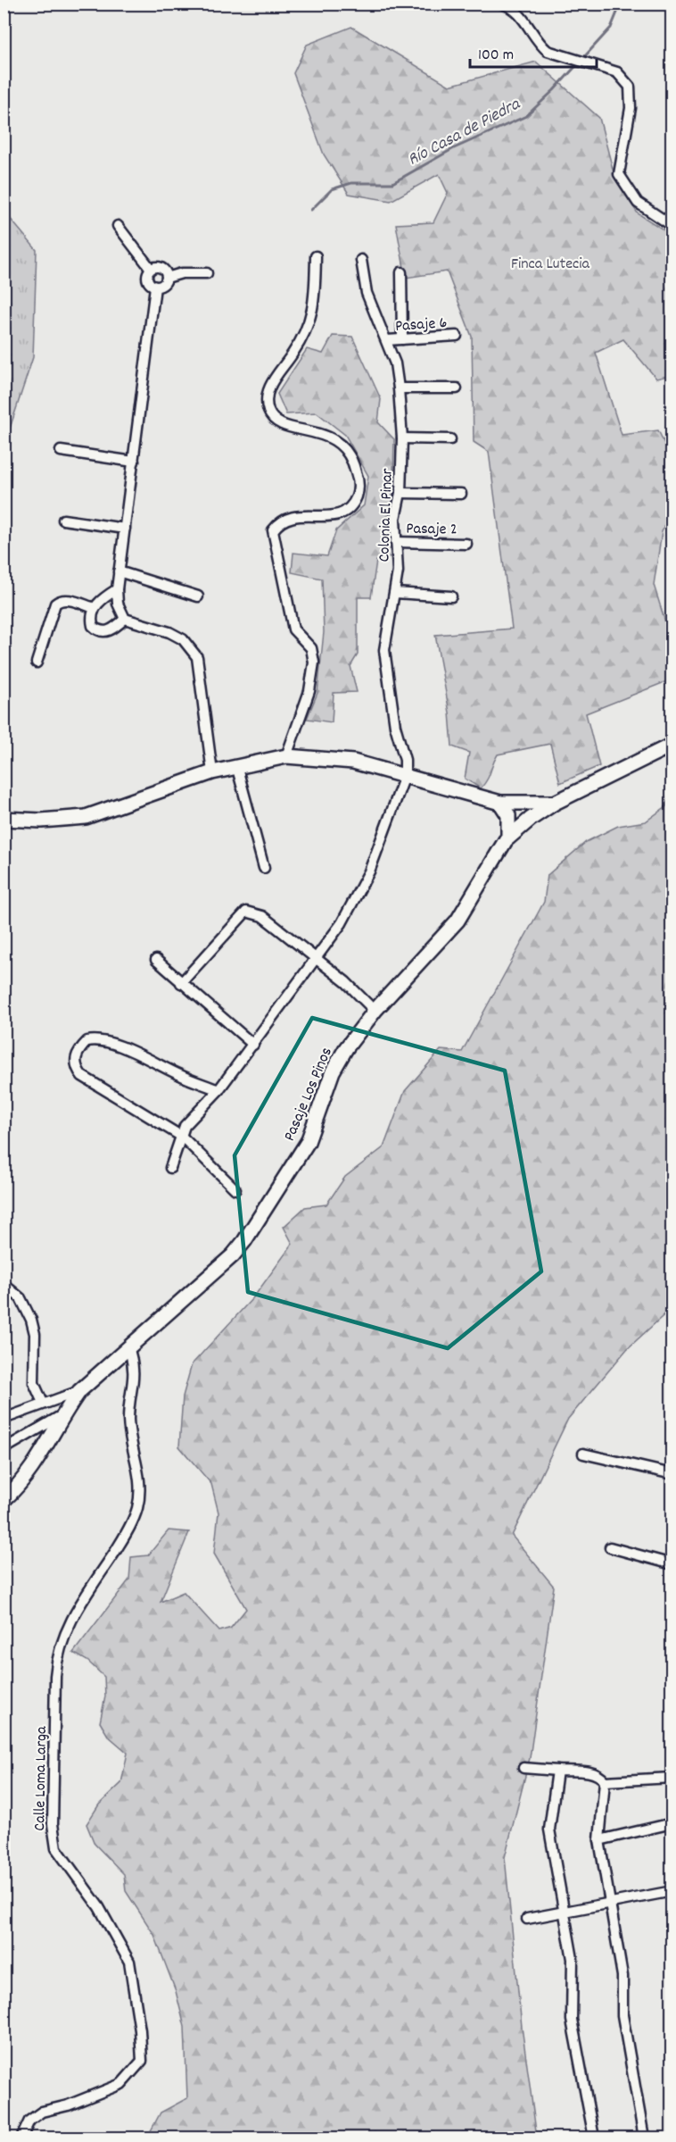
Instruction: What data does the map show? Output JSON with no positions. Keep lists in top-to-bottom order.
{
  "streets": {
    "main road": ["Pasaje Los Pinos"],
    "street": [
      "Pasaje 6",
      "Colonia El Pinar",
      "Pasaje 2",
      "Calle Loma Larga"
    ]
  },
  "crossings": [
    ["Pasaje 6", "Colonia El Pinar"],
    ["Colonia El Pinar", "Pasaje 2"],
    ["Pasaje Los Pinos", "Calle Loma Larga"]
  ],
  "water": ["Río Casa de Piedra"],
  "parks": ["Finca Lutecia"],
  "scale_bar": "100 m"
}
